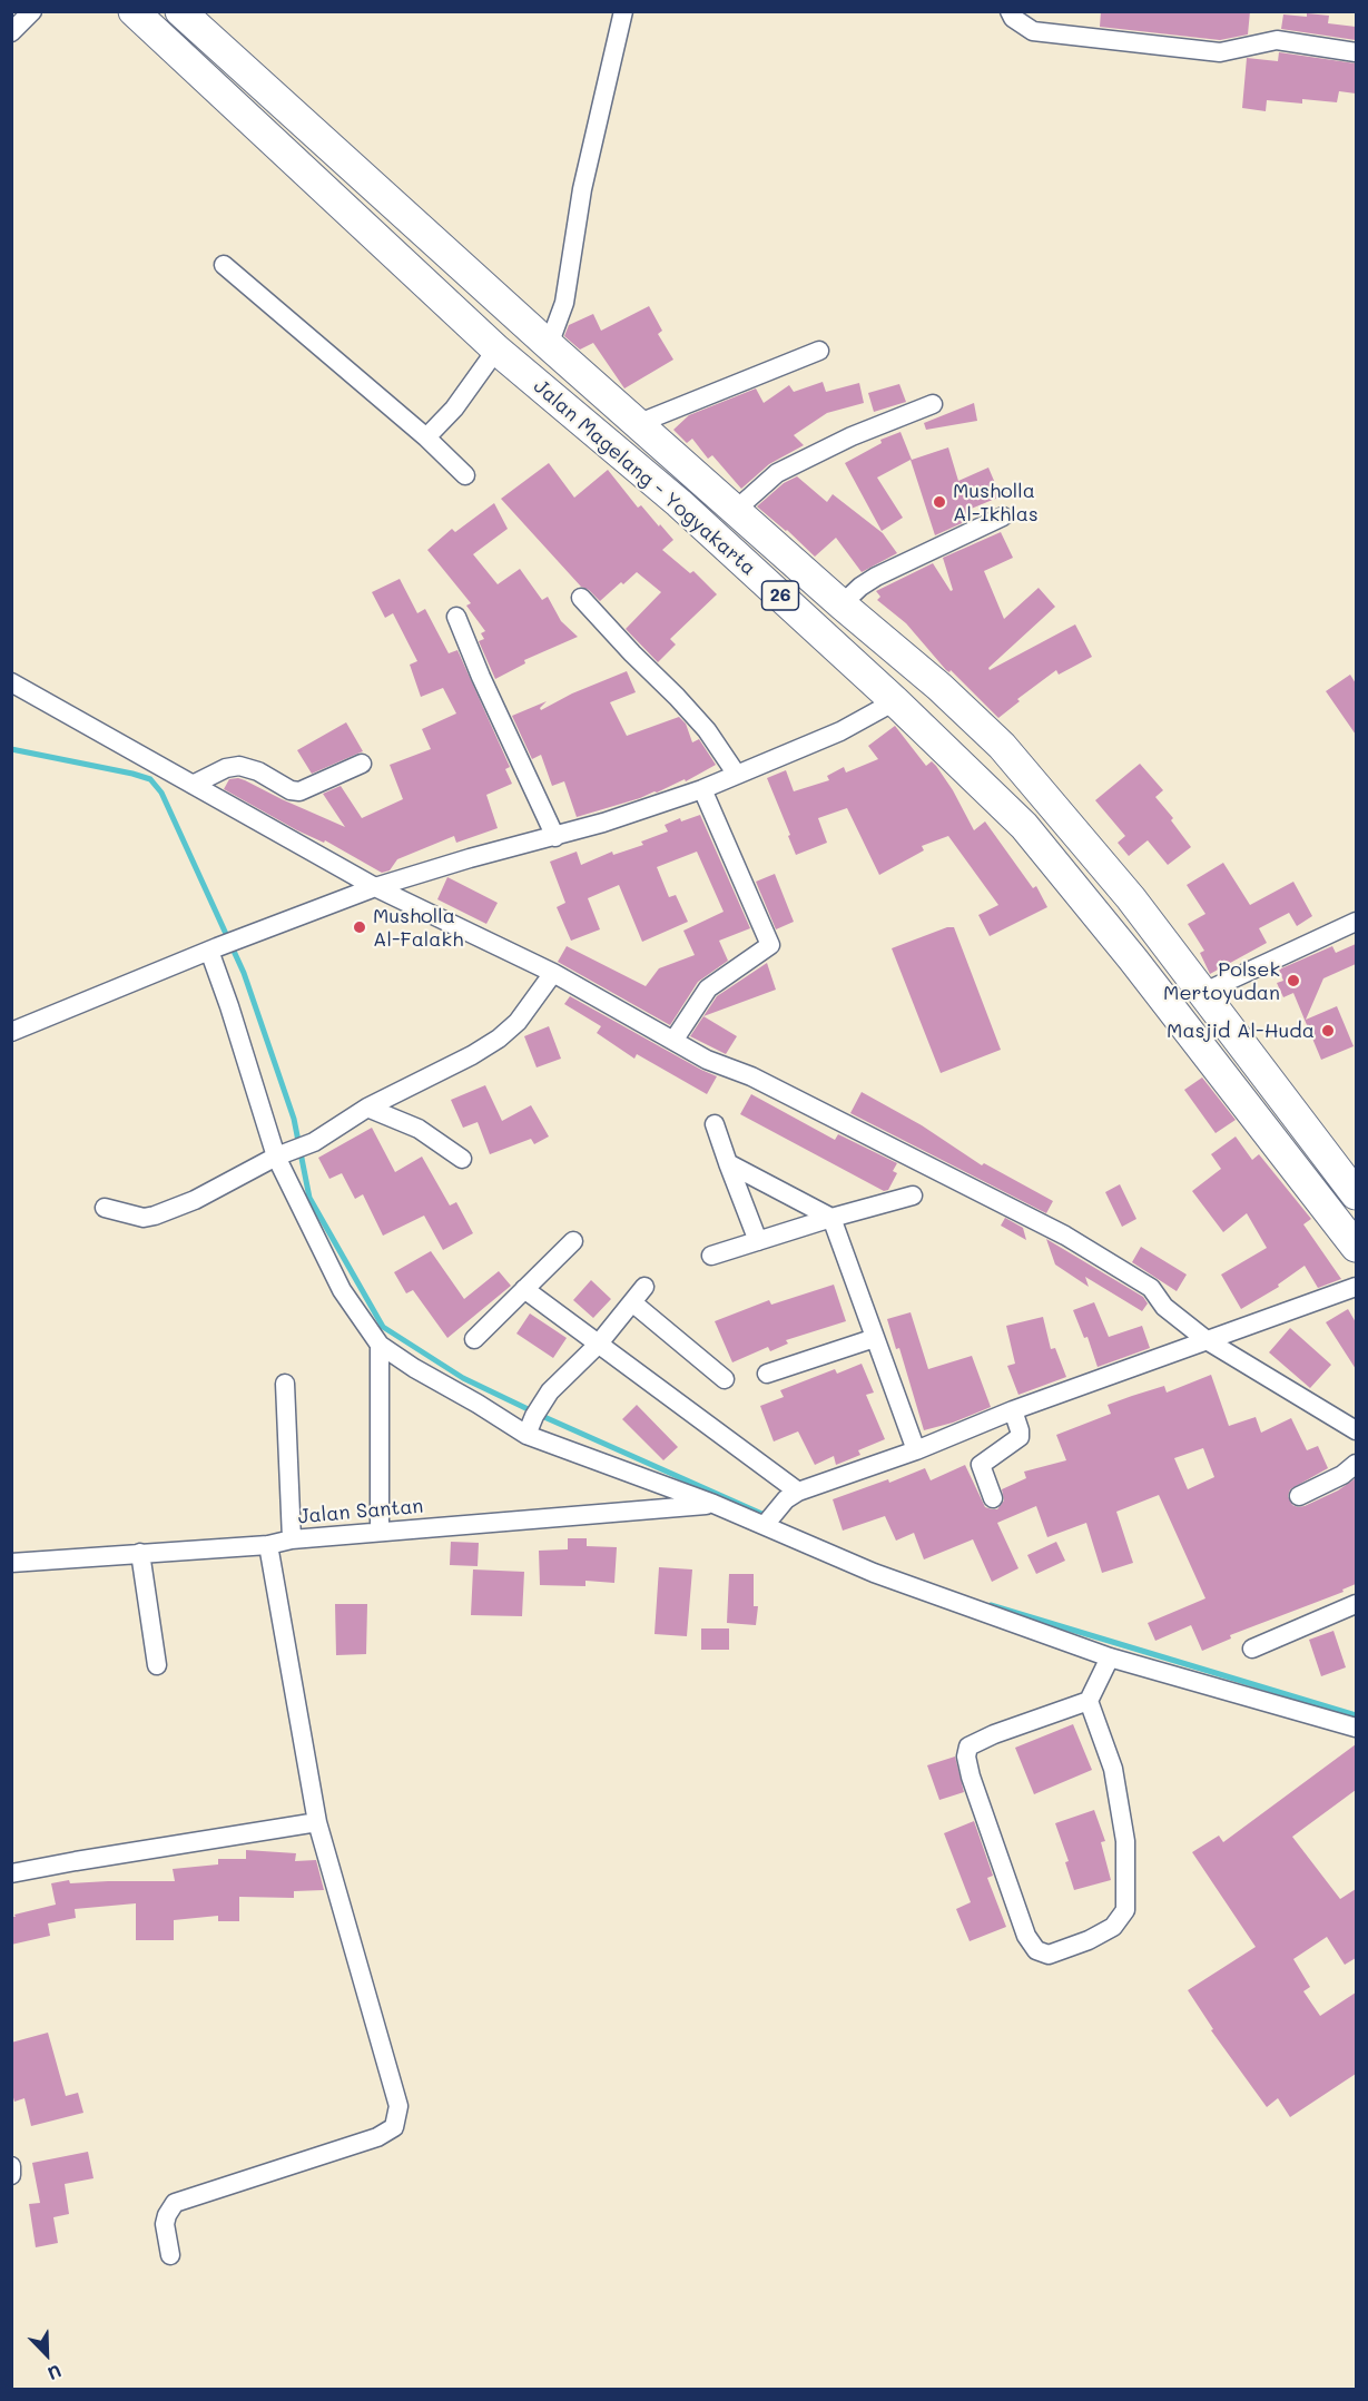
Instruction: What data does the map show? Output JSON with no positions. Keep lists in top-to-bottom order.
{
  "streets": {
    "highway": ["Jalan Magelang - Yogyakarta", "26"],
    "street": ["Jalan Santan"]
  },
  "places": [
    "Musholla Al-Ikhlas",
    "Musholla Al-Falakh",
    "Polsek Mertoyudan",
    "Masjid Al-Huda"
  ],
  "north": "bottom right"
}
